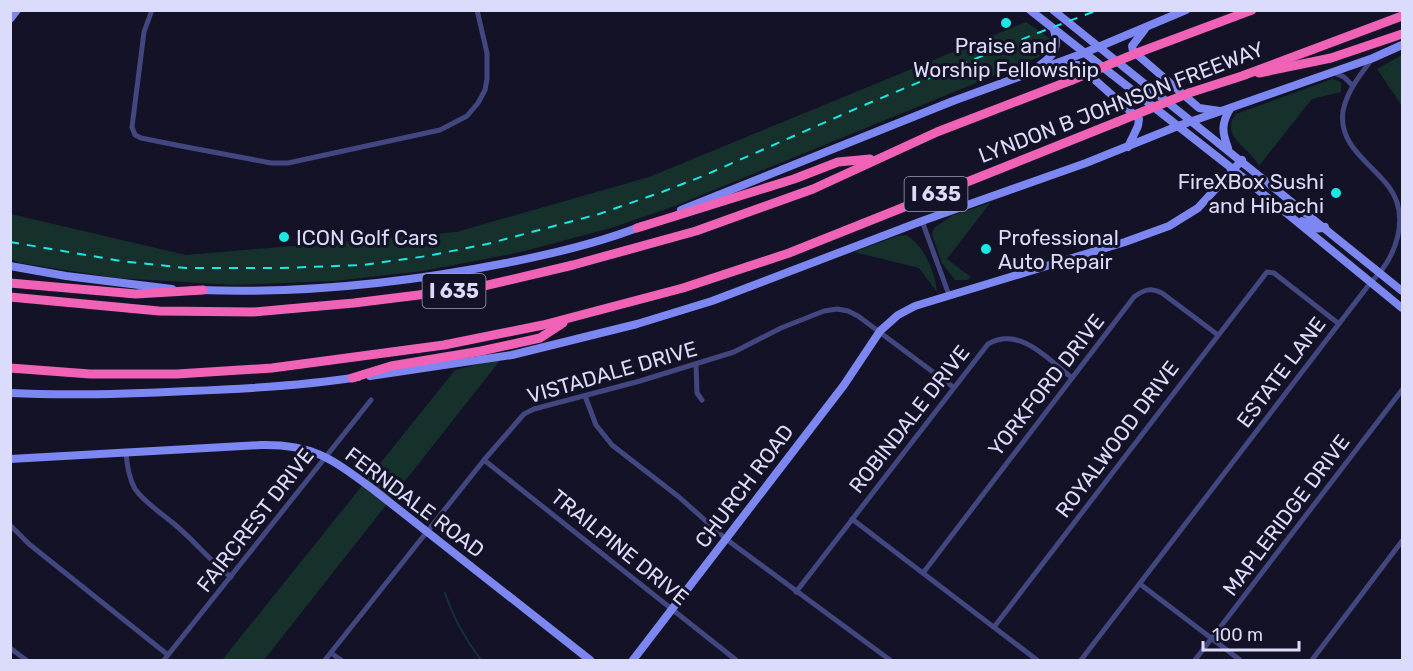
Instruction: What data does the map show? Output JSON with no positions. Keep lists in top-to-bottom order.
{
  "streets": {
    "highway": ["LYNDON B JOHNSON FREEWAY", "I 635"],
    "main road": ["CHURCH ROAD", "FERNDALE ROAD"],
    "street": [
      "VISTADALE DRIVE",
      "ESTATE LANE",
      "YORKFORD DRIVE",
      "ROBINDALE DRIVE",
      "ROYALWOOD DRIVE",
      "MAPLERIDGE DRIVE",
      "FAIRCREST DRIVE",
      "TRAILPINE DRIVE"
    ]
  },
  "crossings": [
    ["VISTADALE DRIVE", "ROBINDALE DRIVE"],
    ["VISTADALE DRIVE", "CHURCH ROAD"],
    ["VISTADALE DRIVE", "FERNDALE ROAD"],
    ["VISTADALE DRIVE", "TRAILPINE DRIVE"],
    ["ESTATE LANE", "ROYALWOOD DRIVE"],
    ["YORKFORD DRIVE", "ROBINDALE DRIVE"],
    ["YORKFORD DRIVE", "ROYALWOOD DRIVE"],
    ["CHURCH ROAD", "TRAILPINE DRIVE"],
    ["FERNDALE ROAD", "FAIRCREST DRIVE"]
  ],
  "places": [
    "Praise and Worship Fellowship",
    "FireXBox Sushi and Hibachi",
    "ICON Golf Cars",
    "Professional Auto Repair"
  ],
  "scale_bar": "100 m"
}
